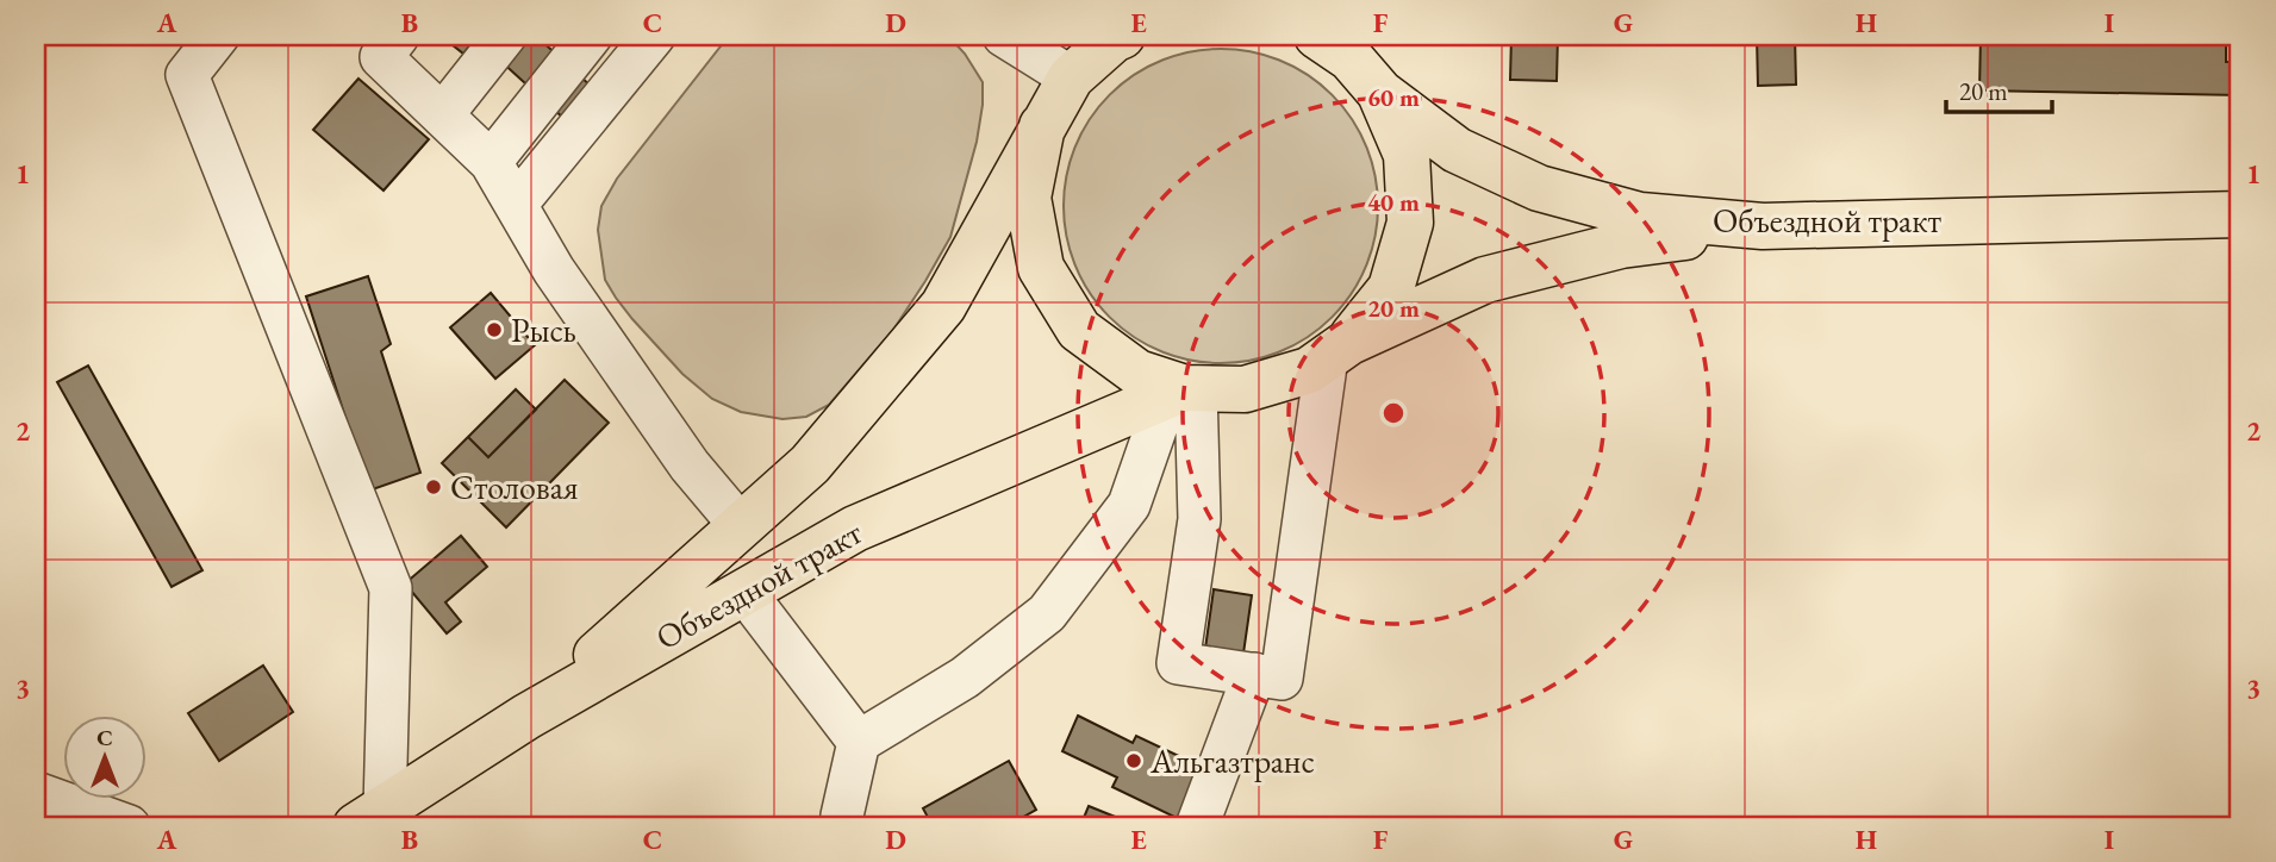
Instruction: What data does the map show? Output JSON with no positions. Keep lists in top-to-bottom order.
{
  "streets": {
    "highway": ["Объездной тракт"]
  },
  "places": ["Рысь", "Столовая", "Альгазтранс"],
  "scale_bar": "20 m",
  "north": "top",
  "grid": {
    "columns": [
      "A",
      "B",
      "C",
      "D",
      "E",
      "F",
      "G",
      "H",
      "I"
    ],
    "rows": ["1", "2", "3"]
  },
  "rings": ["60 m", "40 m", "20 m"]
}
